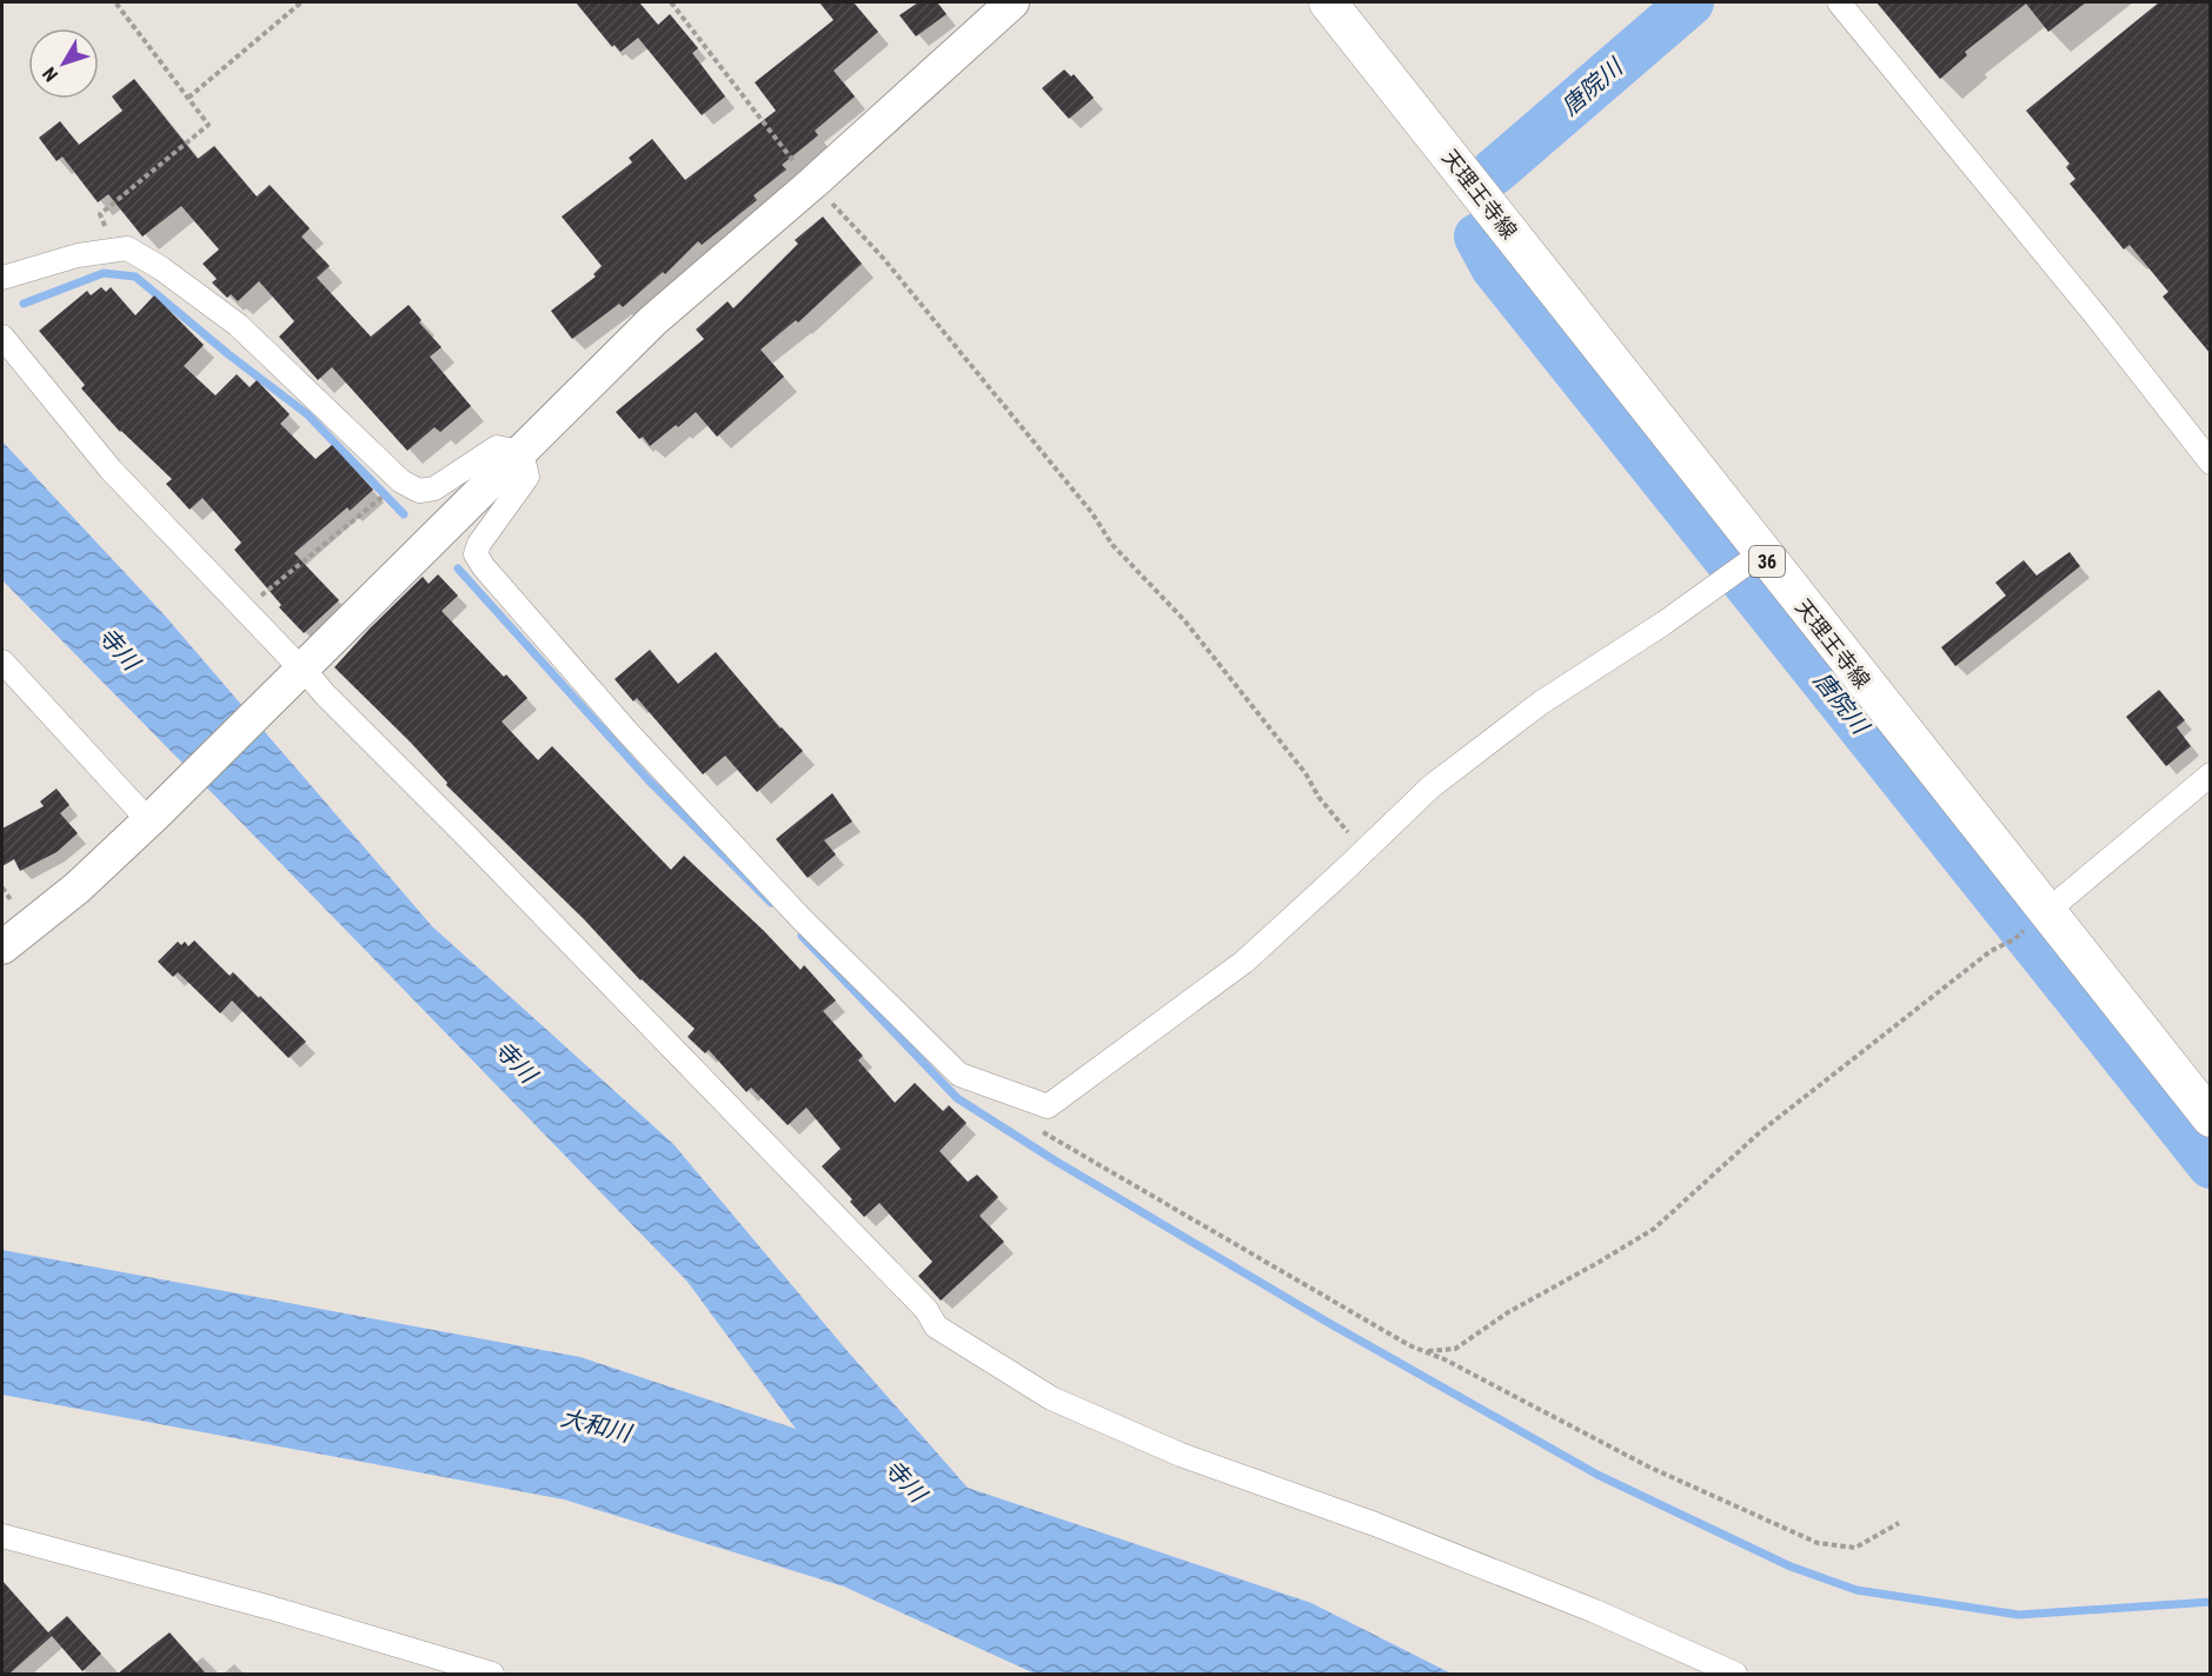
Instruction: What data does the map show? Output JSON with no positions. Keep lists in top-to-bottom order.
{
  "streets": {
    "main road": ["天理王寺線", "36"]
  },
  "water": ["唐院川", "寺川", "大和川"],
  "north": "bottom left"
}
